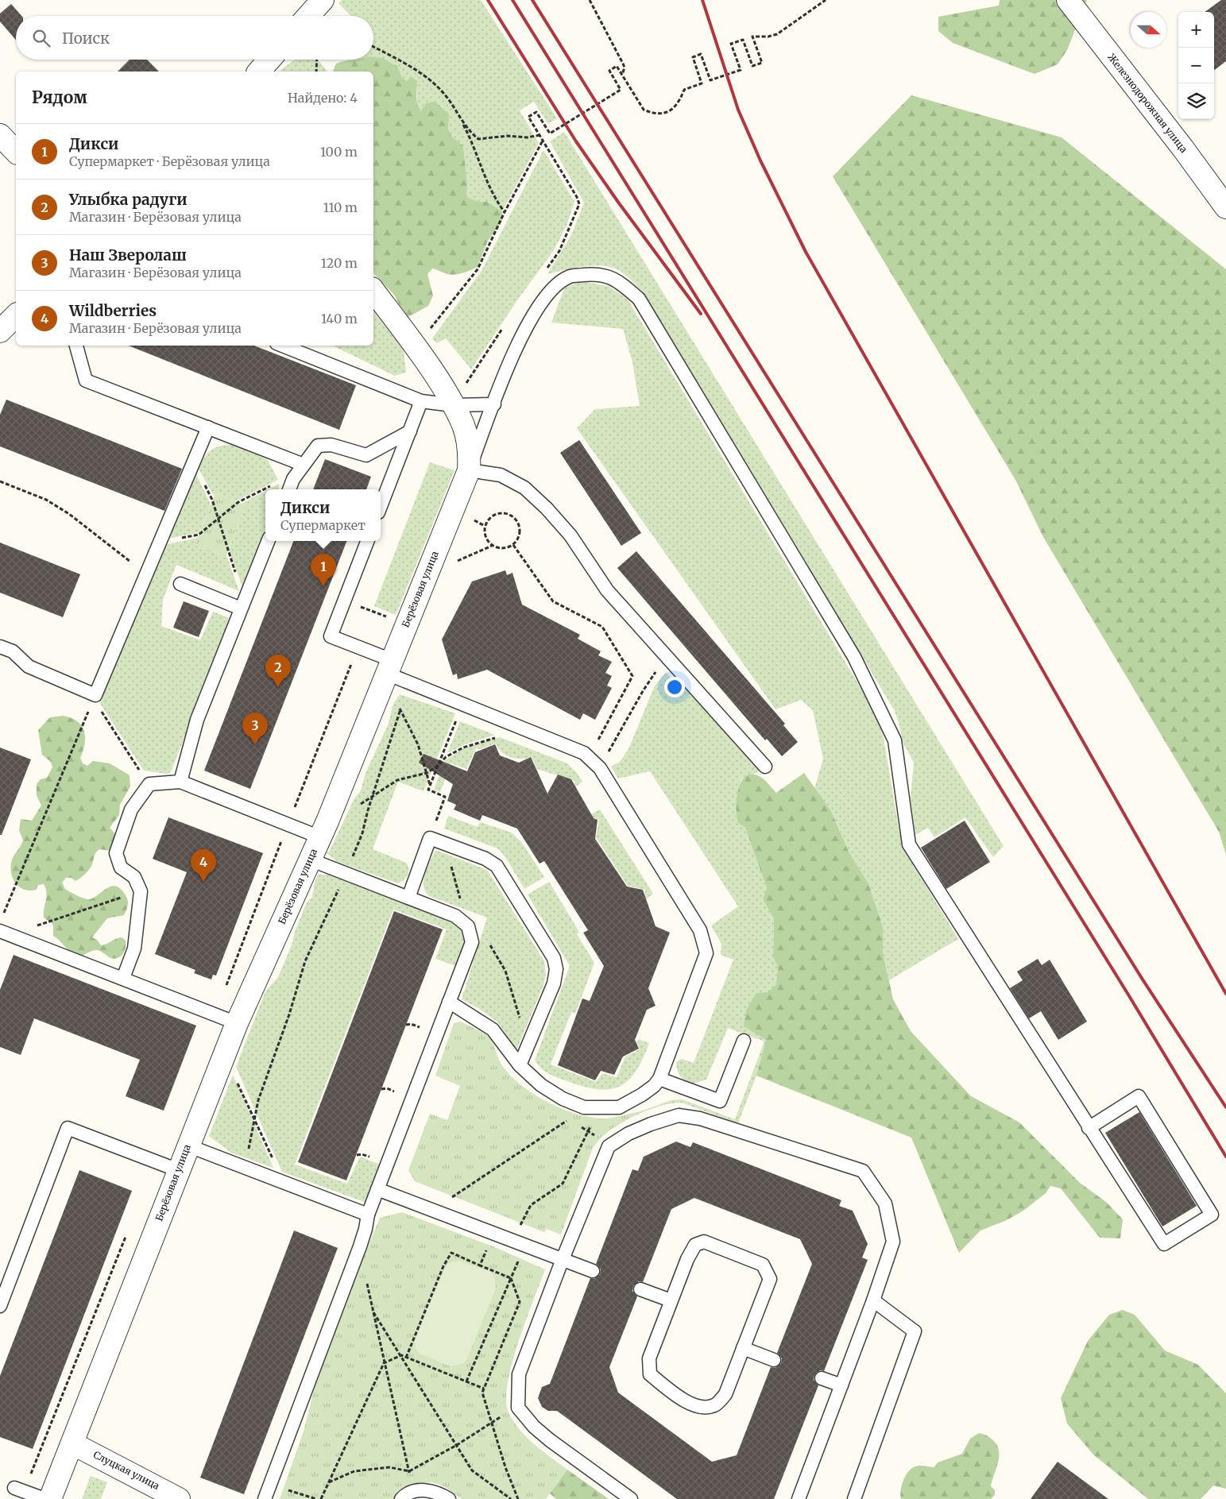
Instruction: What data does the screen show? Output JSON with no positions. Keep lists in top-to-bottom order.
{
  "streets": {
    "street": ["Железнодорожная улица", "Берёзовая улица", "Слуцкая улица"]
  },
  "crossings": [
    ["Берёзовая улица", "Слуцкая улица"]
  ],
  "north": "right",
  "page": {
    "map_buttons": ["+", "−"],
    "search": "Поиск",
    "heading": ["Рядом", "Найдено: 4"],
    "list": [
      {
        "mark": "1",
        "name": "Дикси",
        "note": "Супермаркет · Берёзовая улица",
        "value": "100 m"
      },
      {
        "mark": "2",
        "name": "Улыбка радуги",
        "note": "Магазин · Берёзовая улица",
        "value": "110 m"
      },
      {
        "mark": "3",
        "name": "Наш Зверолаш",
        "note": "Магазин · Берёзовая улица",
        "value": "120 m"
      },
      {
        "mark": "4",
        "name": "Wildberries",
        "note": "Магазин · Берёзовая улица",
        "value": "140 m"
      }
    ],
    "popup": ["Дикси", "Супермаркет"],
    "pins": [
      "1",
      "2",
      "3",
      "4"
    ]
  }
}
